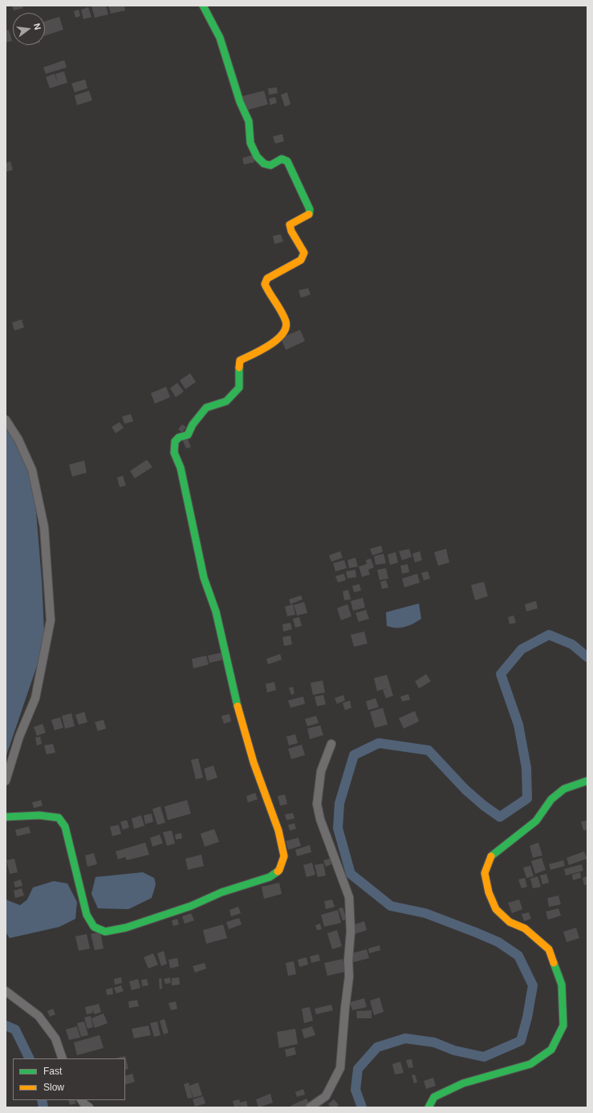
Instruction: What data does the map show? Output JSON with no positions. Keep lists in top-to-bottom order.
{
  "legend": ["Fast", "Slow"],
  "north": "right"
}
